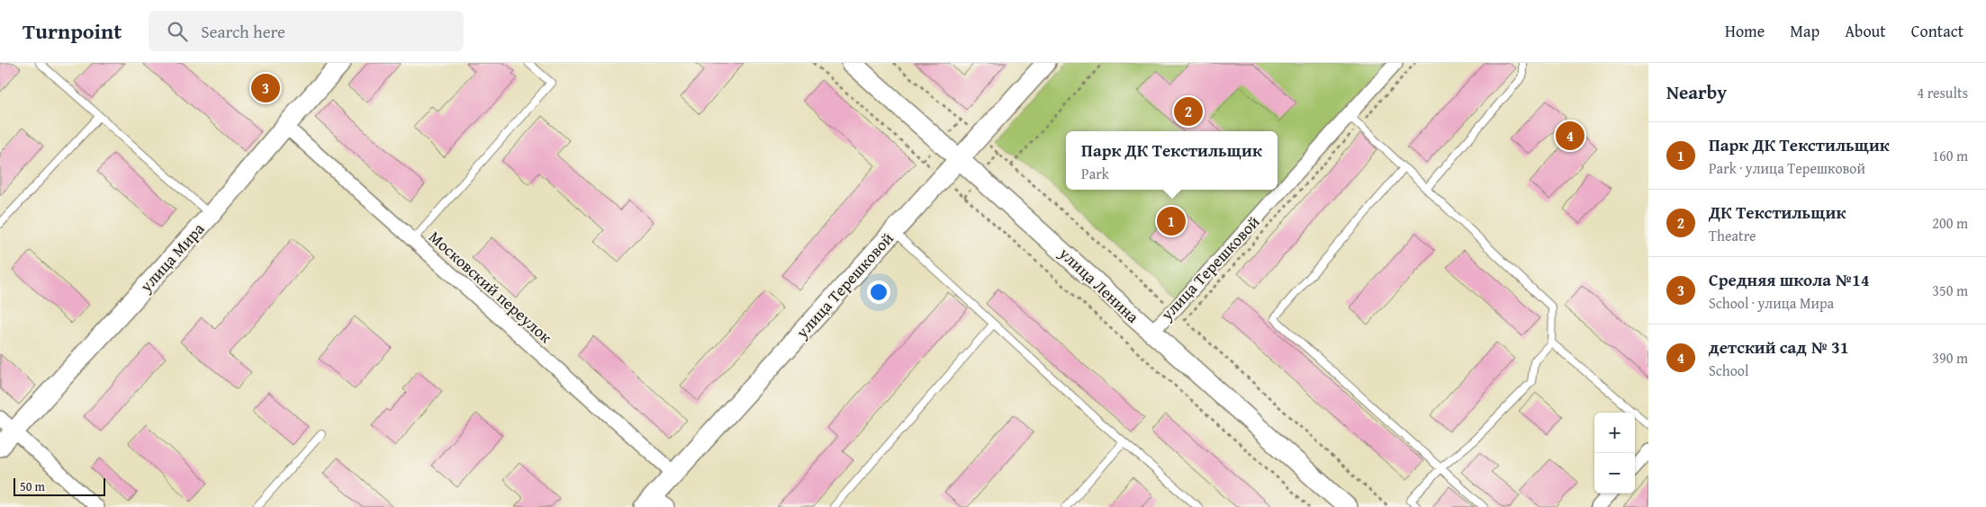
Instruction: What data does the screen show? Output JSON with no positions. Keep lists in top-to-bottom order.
{
  "streets": {
    "street": [
      "улица Мира",
      "улица Терешковой",
      "улица Ленина",
      "Московский переулок"
    ]
  },
  "crossings": [
    ["улица Мира", "Московский переулок"],
    ["улица Терешковой", "улица Ленина"],
    ["улица Терешковой", "Московский переулок"]
  ],
  "scale_bar": "50 m",
  "page": {
    "header": "Turnpoint",
    "search": "Search here",
    "nav": [
      "Home",
      "Map",
      "About",
      "Contact"
    ],
    "heading": ["Nearby", "4 results"],
    "pins": [
      "3",
      "2",
      "4",
      "1"
    ],
    "list": [
      {
        "mark": "1",
        "name": "Парк ДК Текстильщик",
        "note": "Park · улица Терешковой",
        "value": "160 m"
      },
      {
        "mark": "2",
        "name": "ДК Текстильщик",
        "note": "Theatre",
        "value": "200 m"
      },
      {
        "mark": "3",
        "name": "Средняя школа №14",
        "note": "School · улица Мира",
        "value": "350 m"
      },
      {
        "mark": "4",
        "name": "детский сад № 31",
        "note": "School",
        "value": "390 m"
      }
    ],
    "popup": ["Парк ДК Текстильщик", "Park"],
    "map_buttons": ["+", "−"],
    "scale": "50 m"
  }
}
